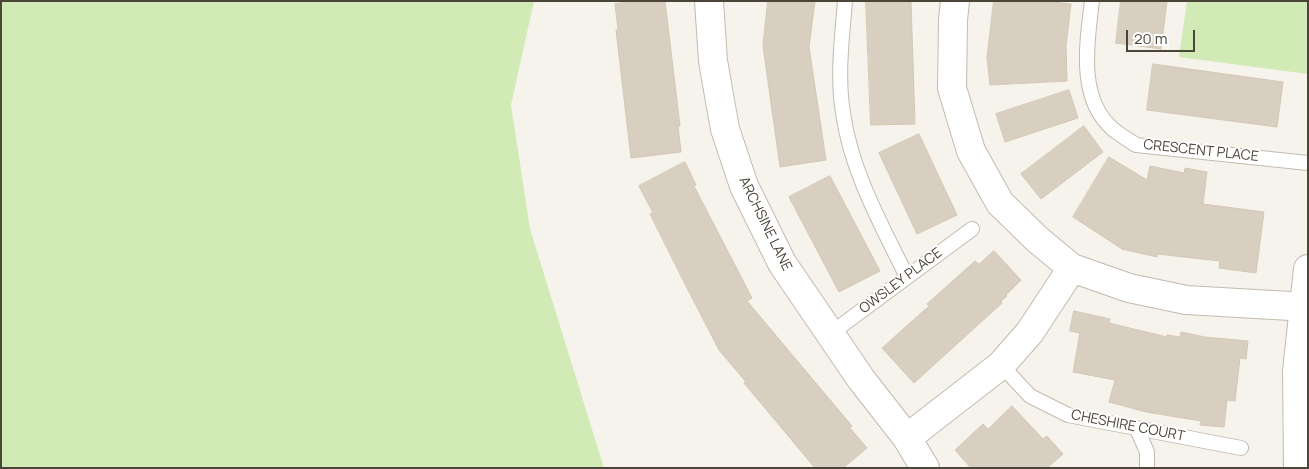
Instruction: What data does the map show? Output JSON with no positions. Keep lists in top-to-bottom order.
{
  "streets": {
    "street": ["ARCHSINE LANE"],
    "lane": ["CRESCENT PLACE", "OWSLEY PLACE", "CHESHIRE COURT"]
  },
  "crossings": [
    ["ARCHSINE LANE", "OWSLEY PLACE"]
  ],
  "scale_bar": "20 m"
}
